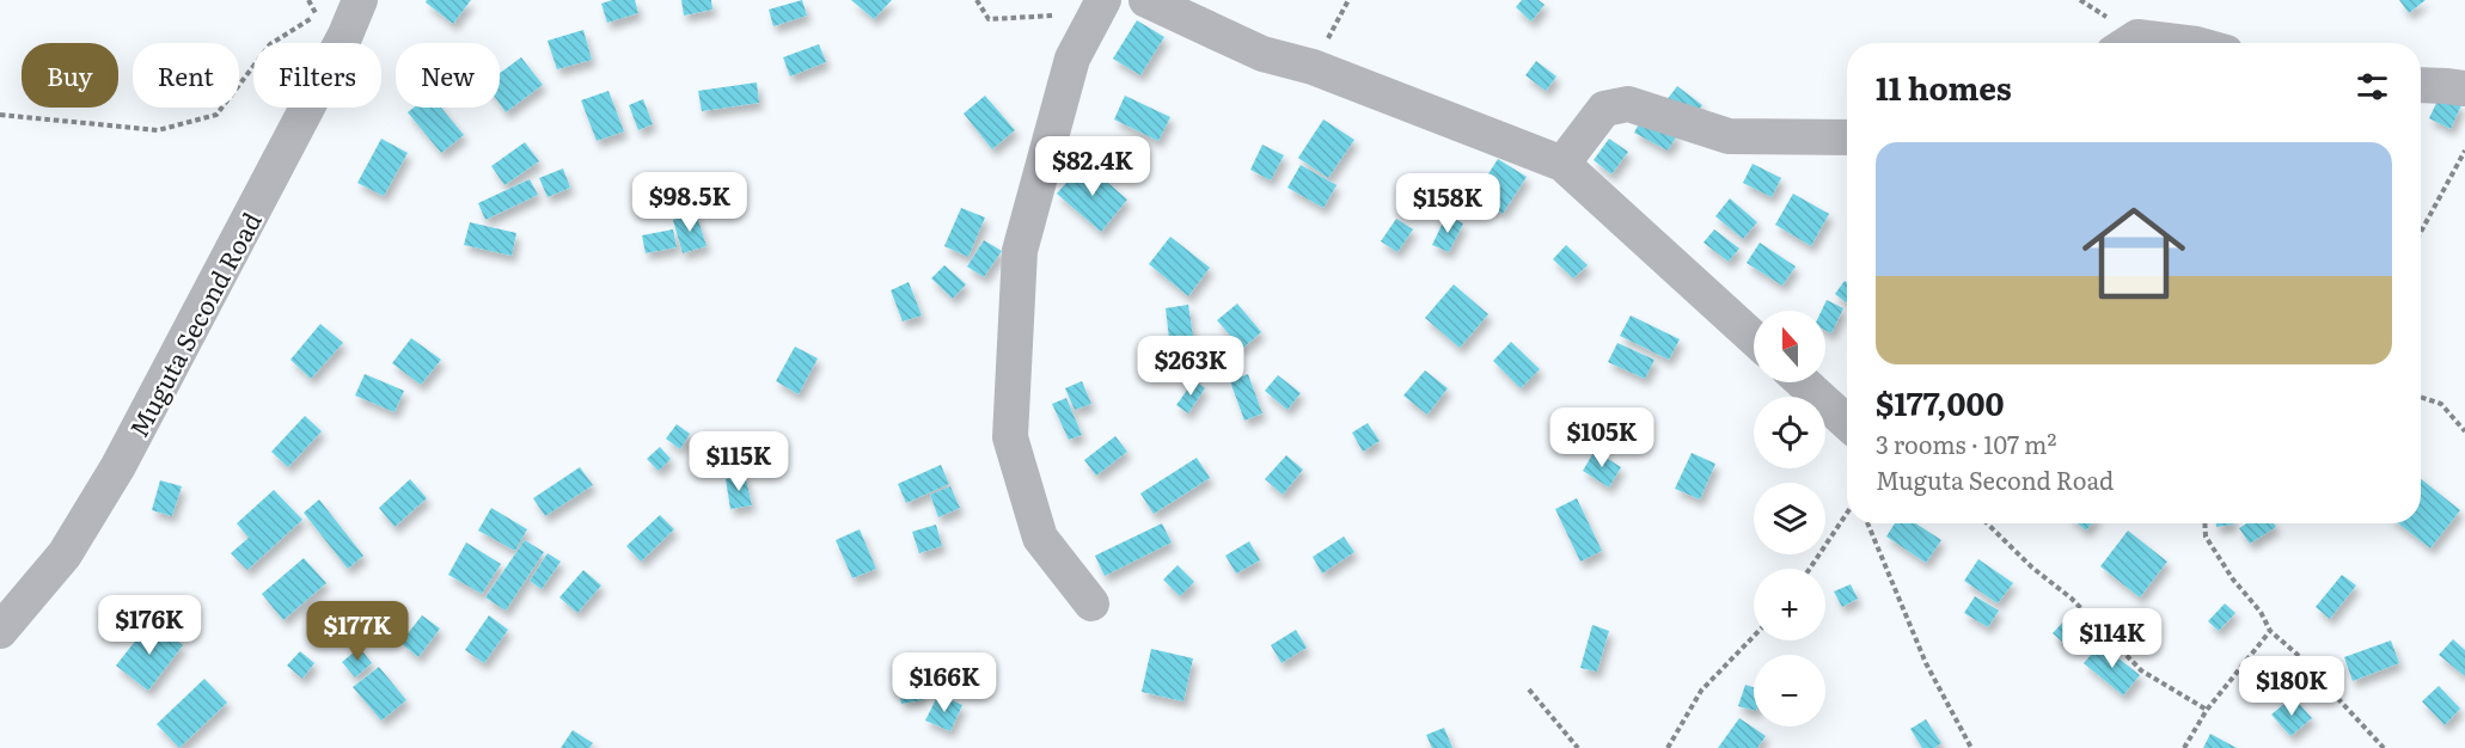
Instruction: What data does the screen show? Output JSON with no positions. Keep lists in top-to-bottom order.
{
  "streets": {
    "street": ["Muguta Second Road"]
  },
  "north": "top",
  "page": {
    "chip": [
      "Buy",
      "Rent",
      "Filters",
      "New"
    ],
    "heading": "11 homes",
    "list": [
      {
        "name": "$177,000",
        "note": "3 rooms · 107 m² · Muguta Second Road"
      }
    ],
    "price": [
      "$82.4K",
      "$98.5K",
      "$158K",
      "$263K",
      "$105K",
      "$115K",
      "$176K",
      "$177K",
      "$114K",
      "$166K",
      "$180K"
    ],
    "map_buttons": ["+", "−"]
  }
}
